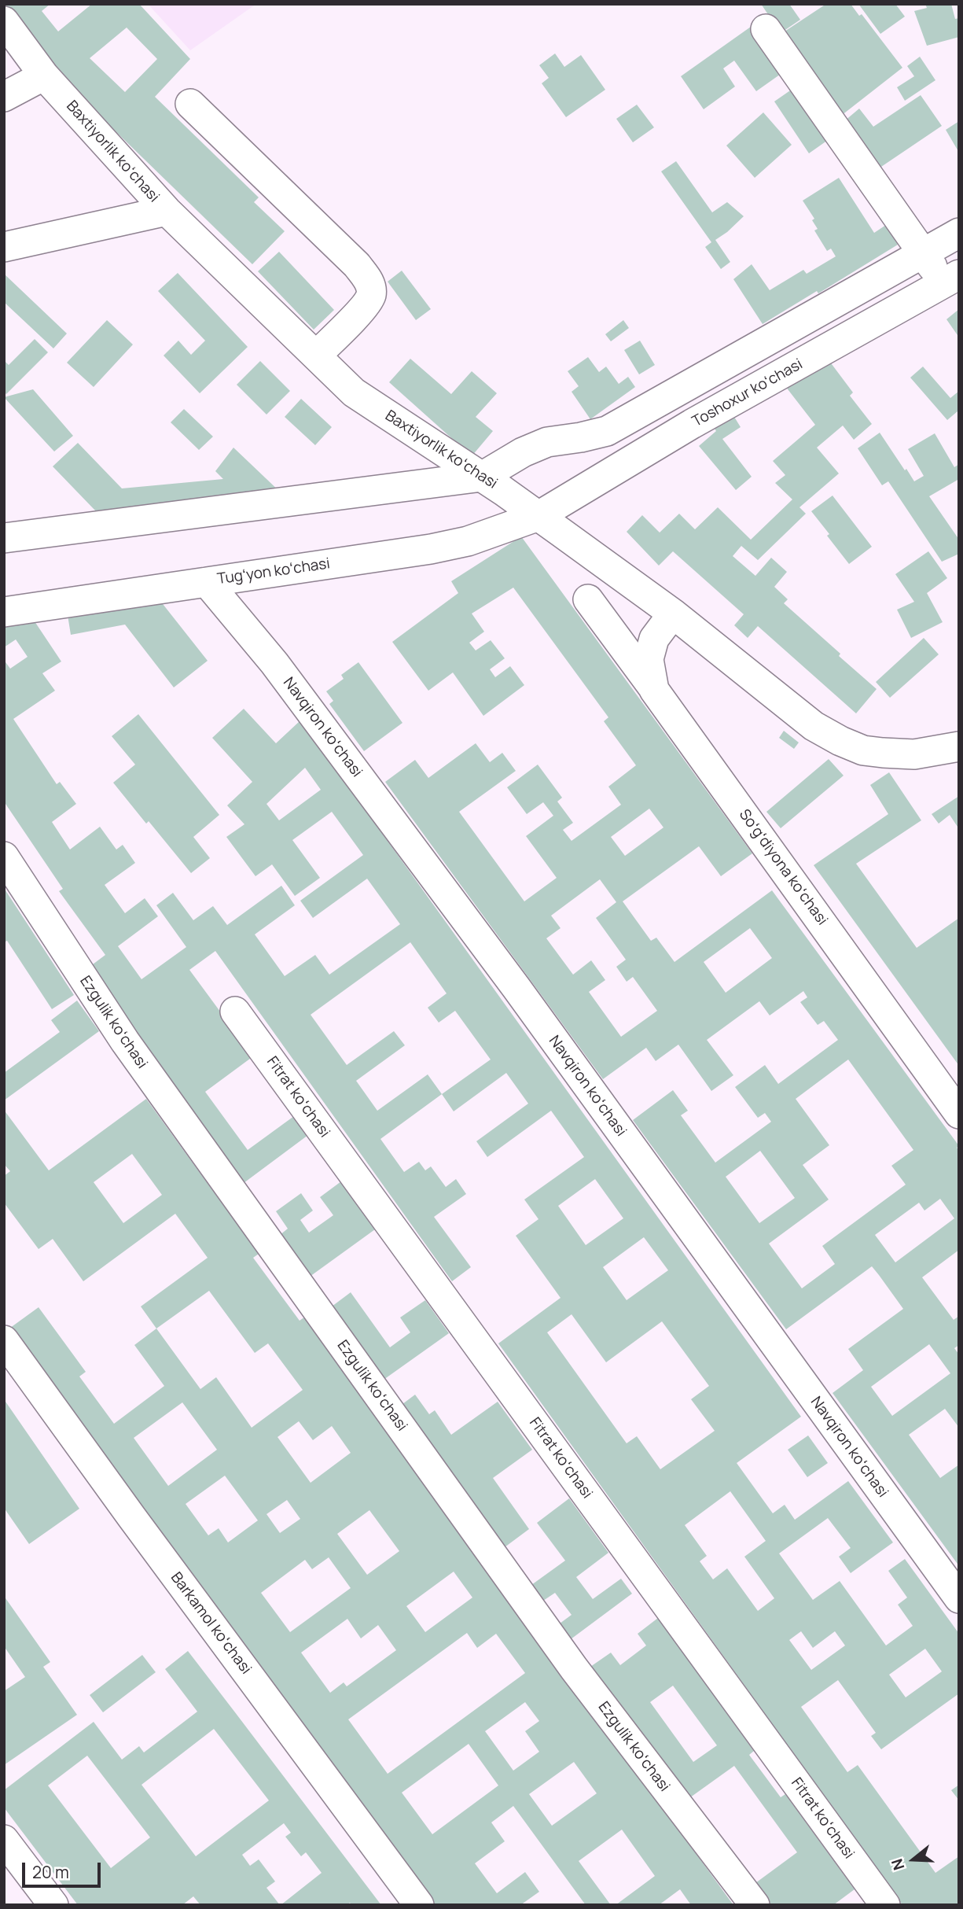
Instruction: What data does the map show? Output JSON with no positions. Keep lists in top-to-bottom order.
{
  "streets": {
    "street": [
      "Baxtiyorlik koʻchasi",
      "Toshoxur koʻchasi",
      "Tugʻyon koʻchasi",
      "Navqiron koʻchasi",
      "Soʻgʻdiyona koʻchasi",
      "Ezgulik koʻchasi",
      "Fitrat koʻchasi",
      "Barkamol koʻchasi"
    ]
  },
  "crossings": [
    ["Baxtiyorlik koʻchasi", "Toshoxur koʻchasi"],
    ["Baxtiyorlik koʻchasi", "Tugʻyon koʻchasi"],
    ["Baxtiyorlik koʻchasi", "Soʻgʻdiyona koʻchasi"],
    ["Toshoxur koʻchasi", "Tugʻyon koʻchasi"],
    ["Tugʻyon koʻchasi", "Navqiron koʻchasi"]
  ],
  "scale_bar": "20 m",
  "north": "left"
}
